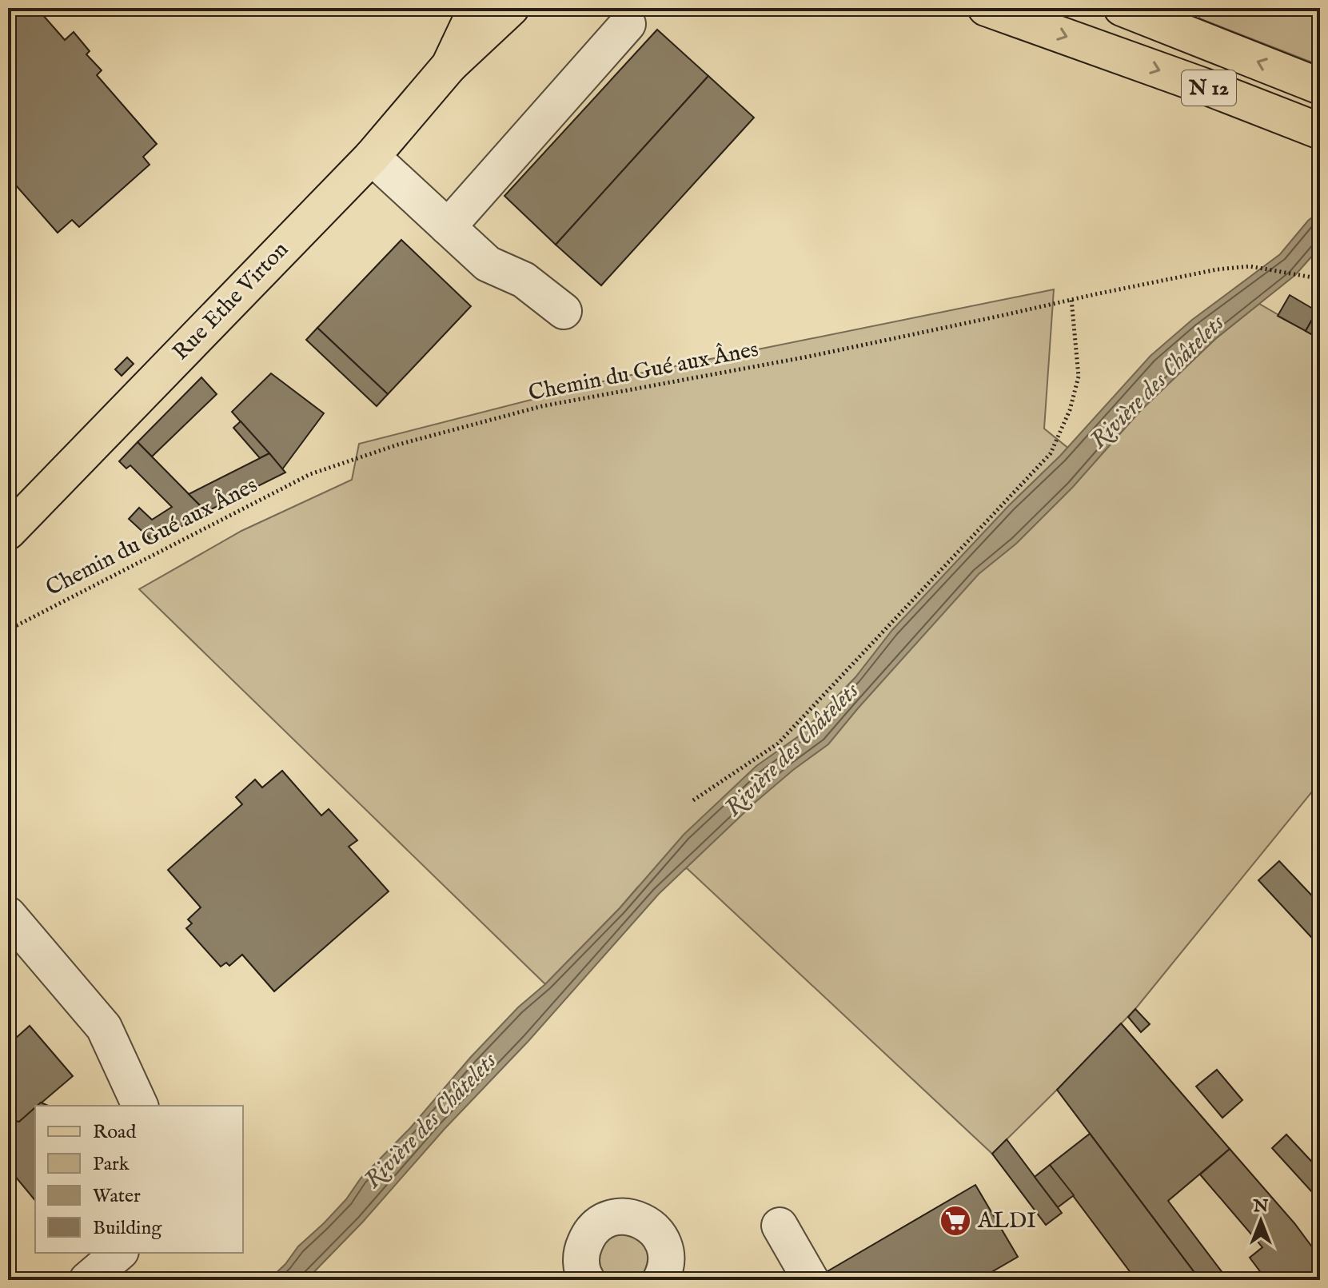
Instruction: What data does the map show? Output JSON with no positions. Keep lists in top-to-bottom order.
{
  "streets": {
    "main road": ["N 12", "Rue Ethe Virton"],
    "path": ["Chemin du Gué aux Ânes"]
  },
  "water": ["Rivière des Châtelets"],
  "places": {
    "supermarket": ["ALDI"]
  },
  "legend": [
    "Road",
    "Park",
    "Water",
    "Building"
  ],
  "north": "top"
}
